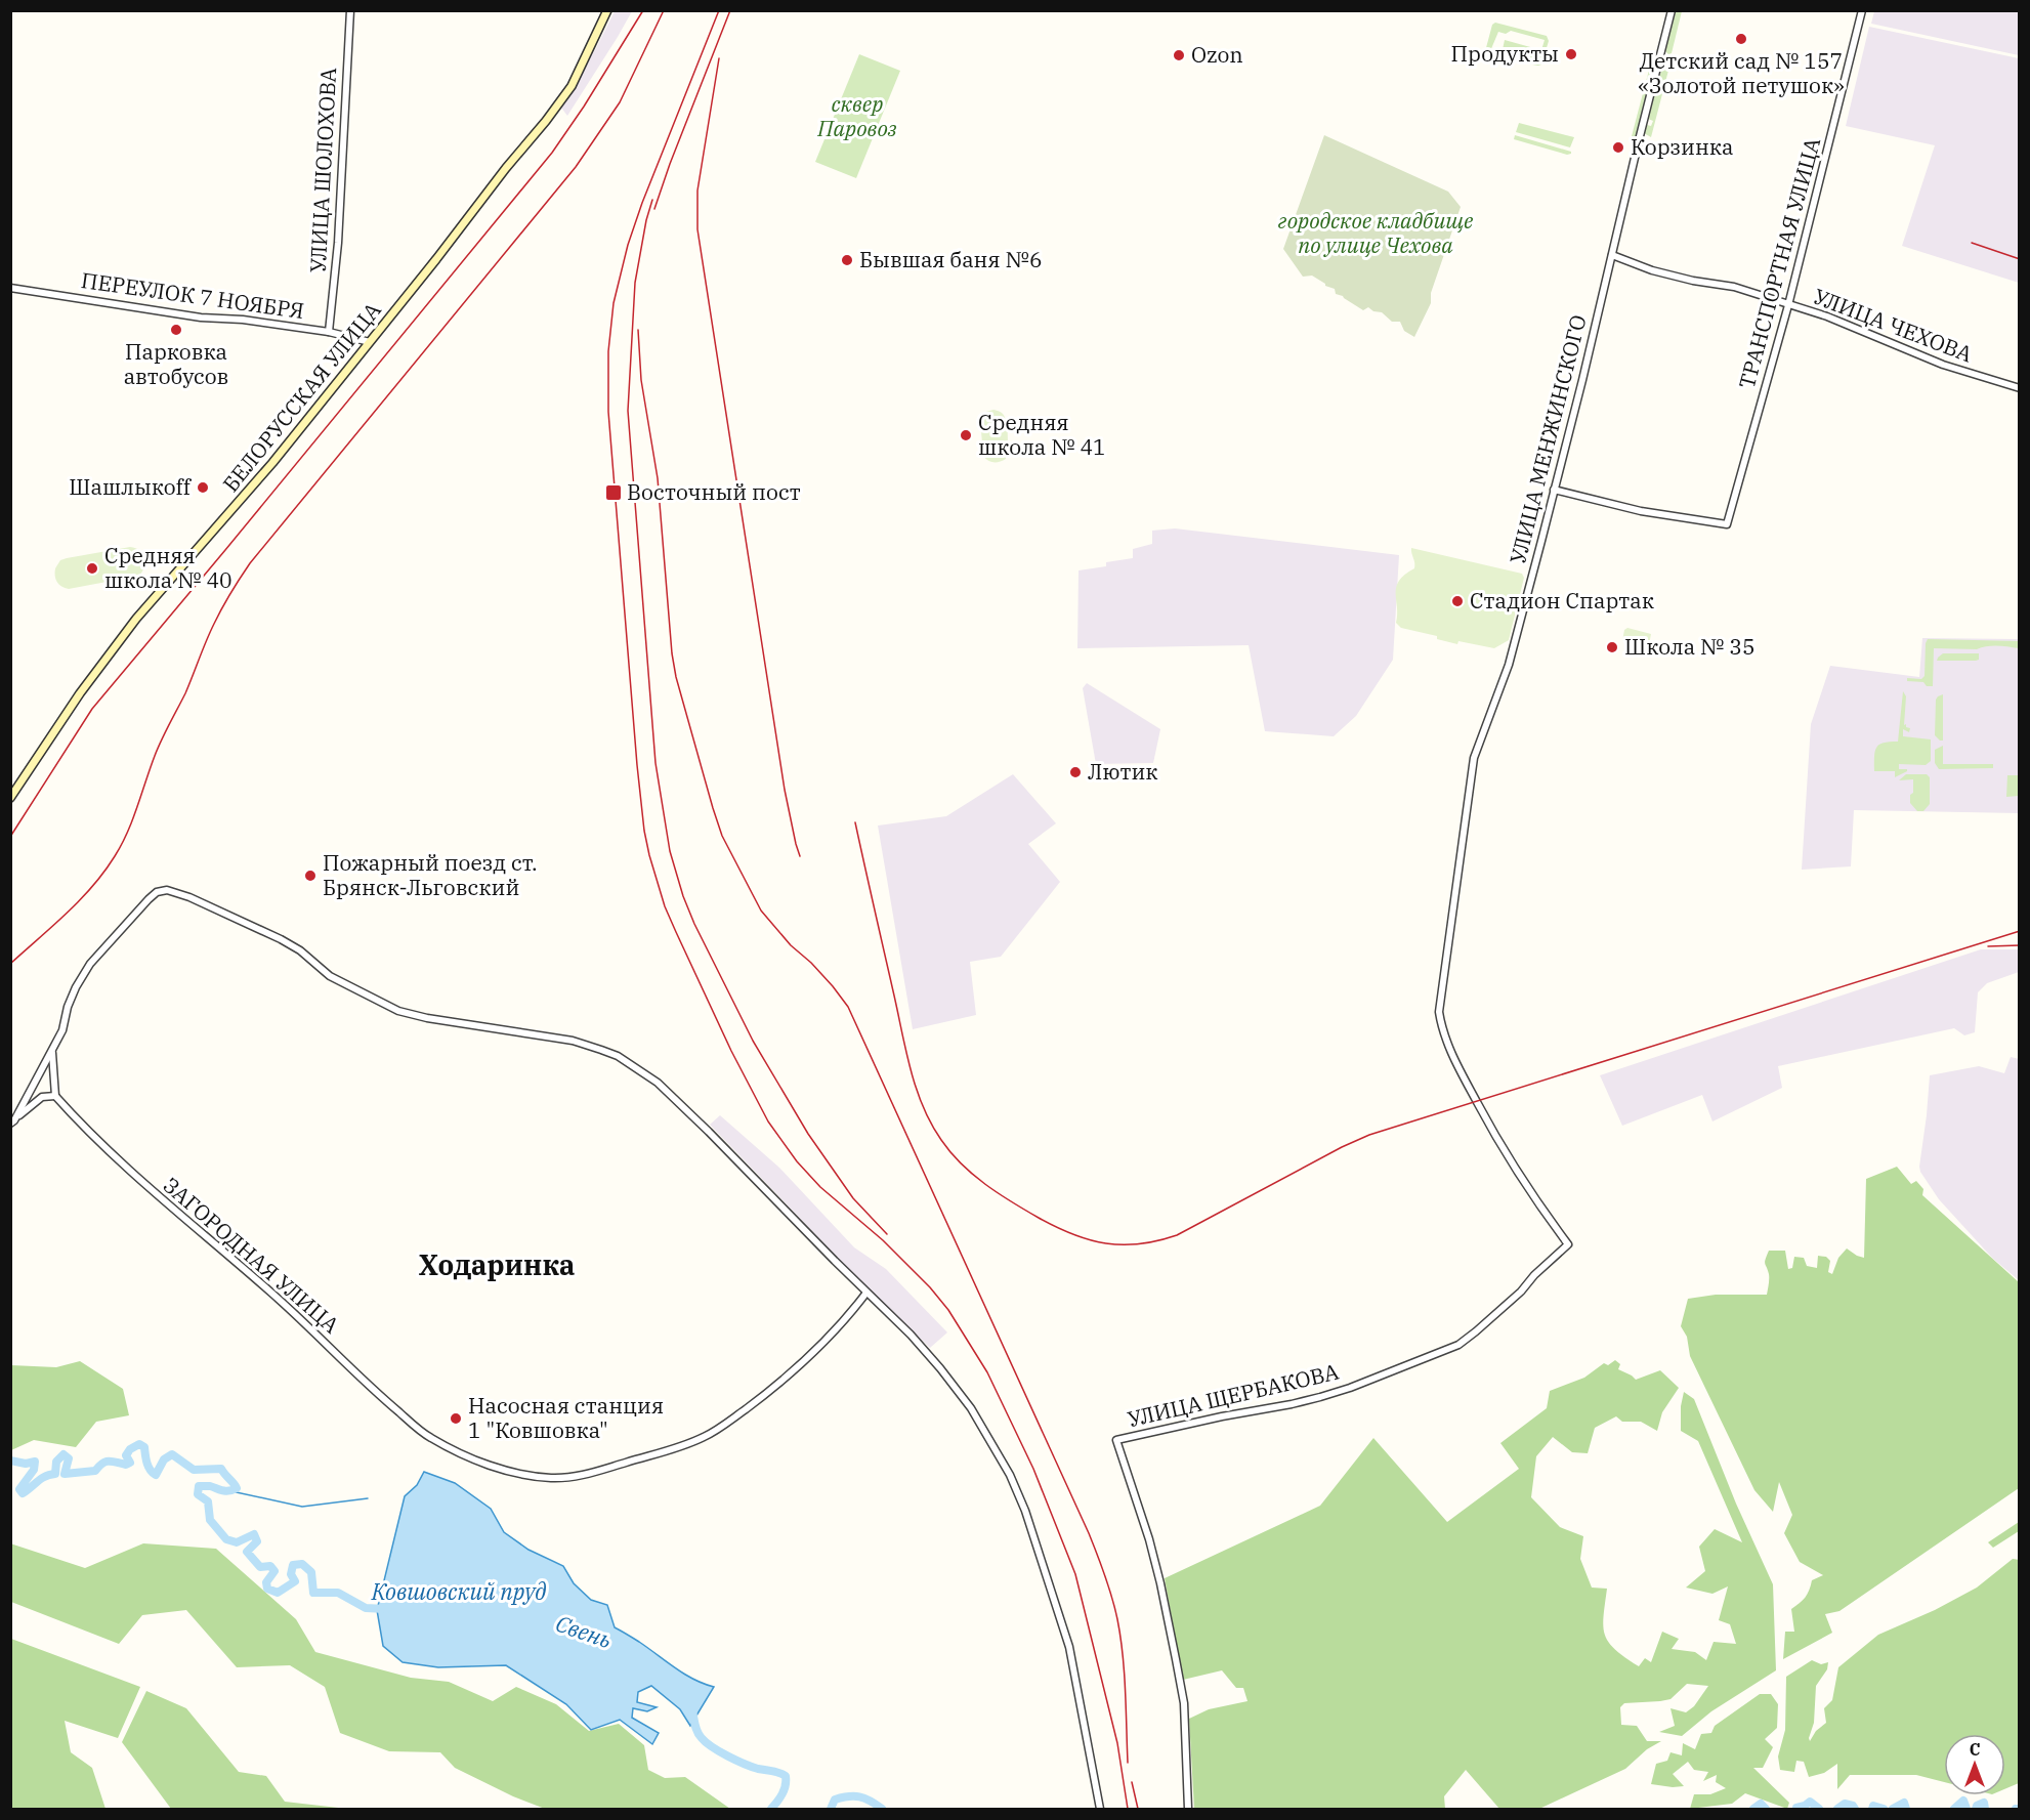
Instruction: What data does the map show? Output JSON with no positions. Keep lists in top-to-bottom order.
{
  "streets": {
    "main road": ["БЕЛОРУССКАЯ УЛИЦА"],
    "street": [
      "УЛИЦА ШОЛОХОВА",
      "ТРАНСПОРТНАЯ УЛИЦА",
      "ПЕРЕУЛОК 7 НОЯБРЯ",
      "УЛИЦА ЧЕХОВА",
      "УЛИЦА МЕНЖИНСКОГО",
      "ЗАГОРОДНАЯ УЛИЦА",
      "УЛИЦА ЩЕРБАКОВА"
    ]
  },
  "crossings": [
    ["УЛИЦА ШОЛОХОВА", "ПЕРЕУЛОК 7 НОЯБРЯ"],
    ["ТРАНСПОРТНАЯ УЛИЦА", "УЛИЦА ЧЕХОВА"],
    ["ТРАНСПОРТНАЯ УЛИЦА", "УЛИЦА МЕНЖИНСКОГО"],
    ["ПЕРЕУЛОК 7 НОЯБРЯ", "БЕЛОРУССКАЯ УЛИЦА"],
    ["УЛИЦА ЧЕХОВА", "УЛИЦА МЕНЖИНСКОГО"],
    ["УЛИЦА МЕНЖИНСКОГО", "УЛИЦА ЩЕРБАКОВА"]
  ],
  "districts": ["Ходаринка"],
  "water": ["Ковшовский пруд", "Свень"],
  "parks": ["сквер Паровоз", "городское кладбище по улице Чехова"],
  "places": {
    "other": [
      "Детский сад № 157 «Золотой петушок»",
      "Продукты",
      "Ozon",
      "Корзинка",
      "Бывшая баня №6",
      "Парковка автобусов",
      "Средняя школа № 41",
      "Шашлыкоff",
      "Средняя школа № 40",
      "Стадион Спартак",
      "Школа № 35",
      "Лютик",
      "Пожарный поезд ст. Брянск-Льговский",
      "Насосная станция 1 \"Ковшовка\""
    ],
    "transit": ["Восточный пост"]
  },
  "north": "top"
}
